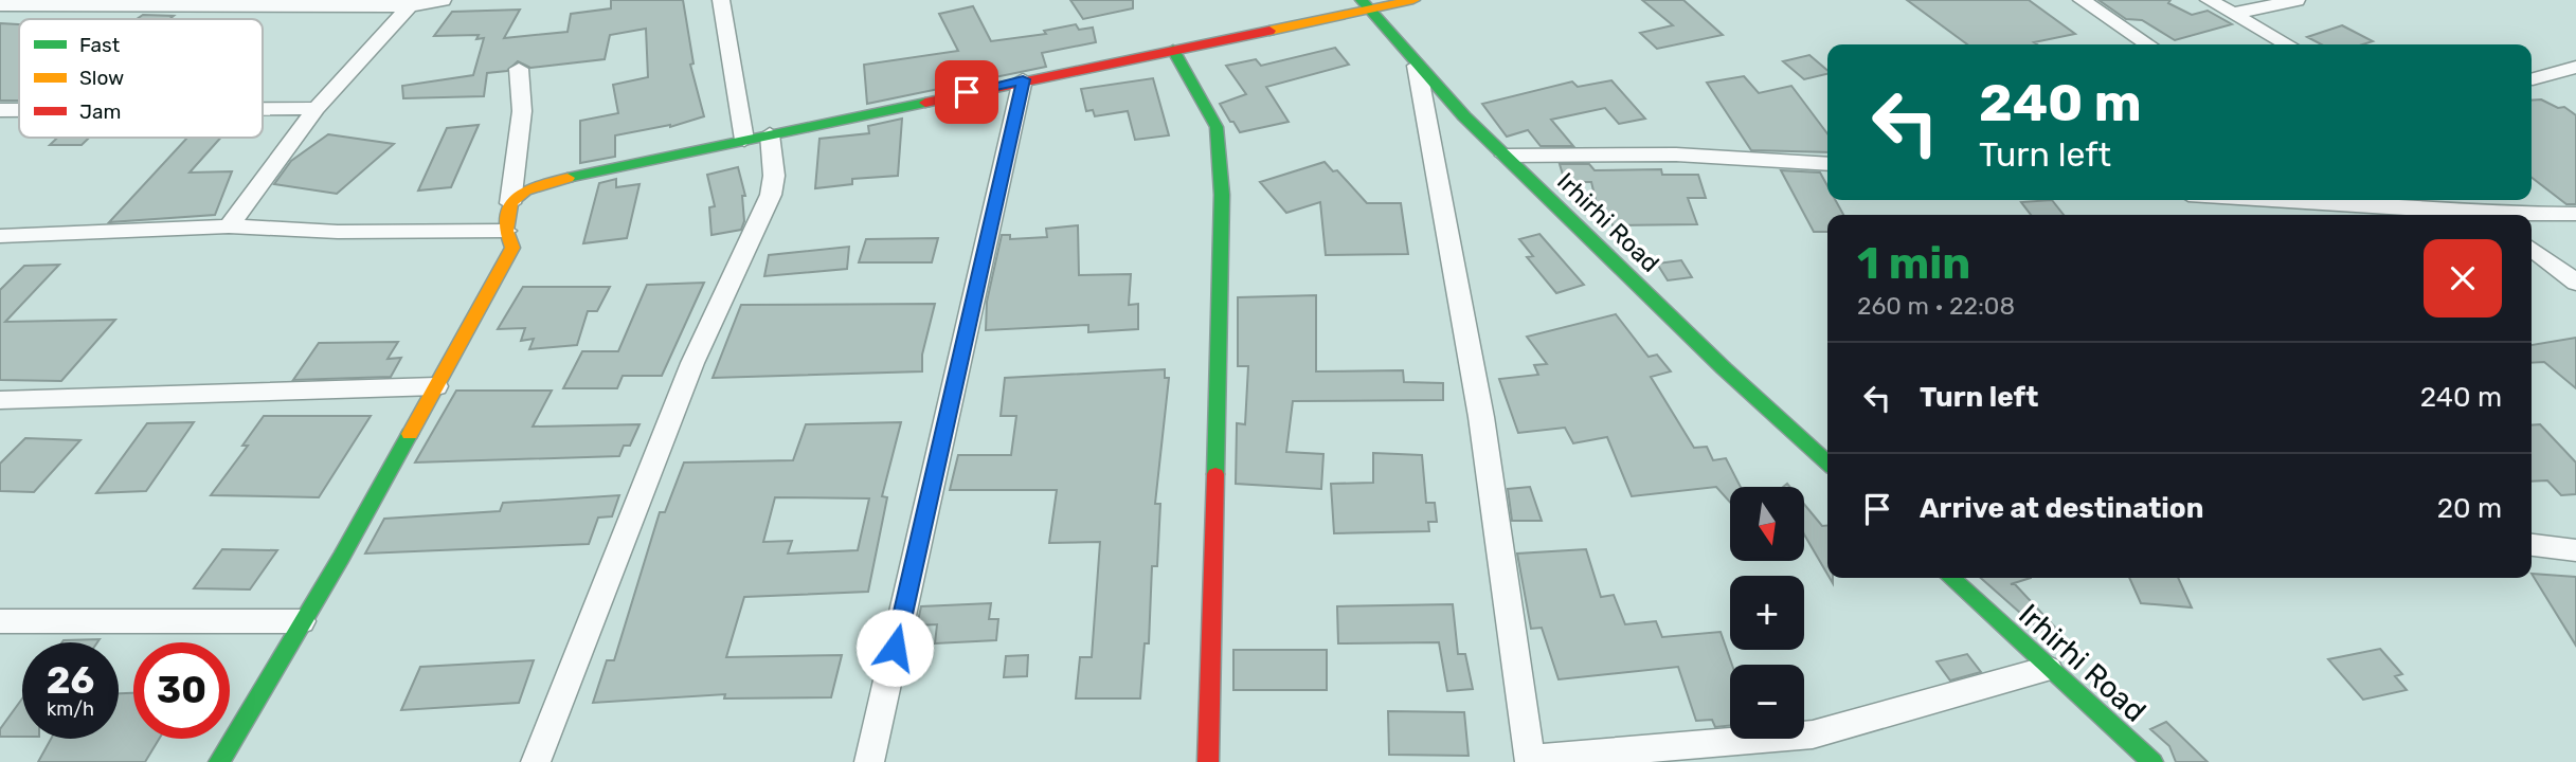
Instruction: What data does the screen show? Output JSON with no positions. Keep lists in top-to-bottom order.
{
  "streets": {
    "street": ["Irhirhi Road"]
  },
  "legend": ["Fast", "Slow", "Jam"],
  "north": "bottom",
  "page": {
    "turn": ["240 m", "Turn left"],
    "heading": ["1 min", "260 m · 22:08"],
    "list": [
      {
        "name": "Turn left",
        "value": "240 m"
      },
      {
        "name": "Arrive at destination",
        "value": "20 m"
      }
    ],
    "map_buttons": ["+", "−"],
    "speed": "26 km/h",
    "limit": "30"
  }
}
